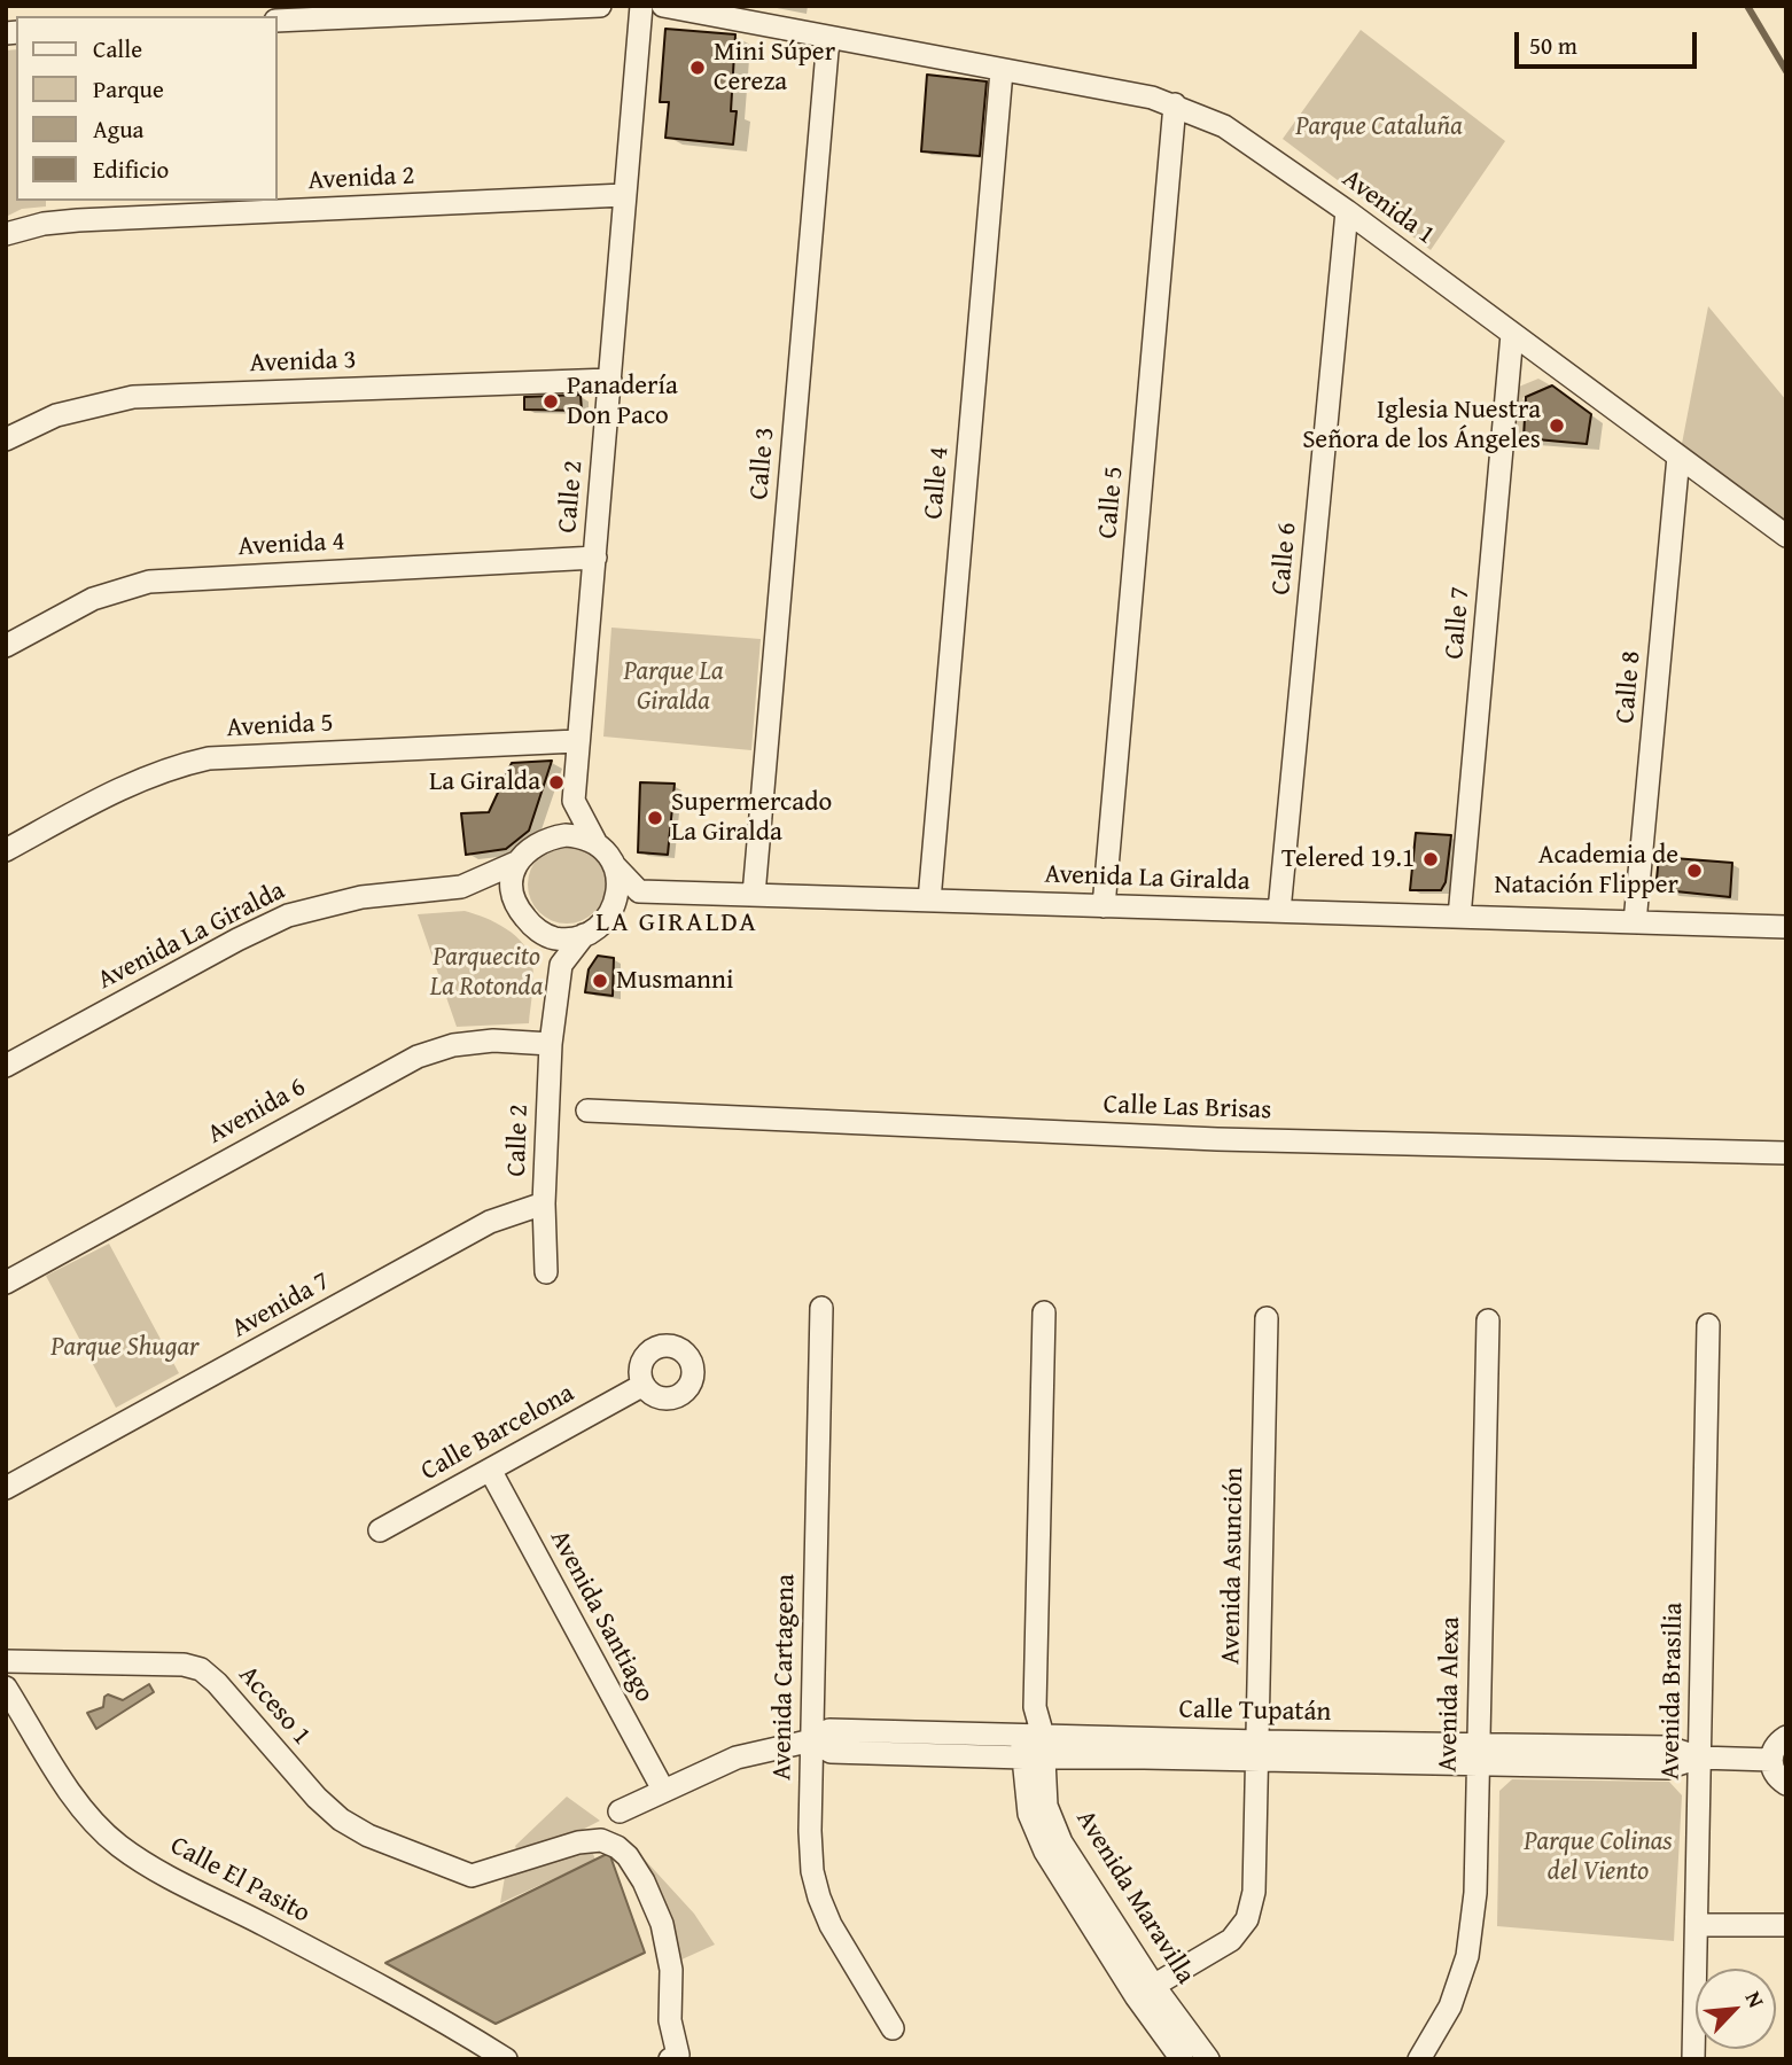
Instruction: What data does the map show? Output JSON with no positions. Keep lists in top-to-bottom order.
{
  "streets": {
    "street": [
      "Avenida 2",
      "Avenida 1",
      "Avenida 3",
      "Calle 3",
      "Calle 4",
      "Calle 2",
      "Calle 5",
      "Avenida 4",
      "Calle 6",
      "Calle 7",
      "Calle 8",
      "Avenida 5",
      "Avenida La Giralda",
      "Calle Las Brisas",
      "Avenida 6",
      "Avenida 7",
      "Calle Barcelona",
      "Avenida Asunción",
      "Avenida Santiago",
      "Avenida Cartagena",
      "Avenida Brasilia",
      "Avenida Alexa",
      "Acceso 1",
      "Calle Tupatán",
      "Calle El Pasito",
      "Avenida Maravilla"
    ]
  },
  "crossings": [
    ["Avenida 2", "Calle 2"],
    ["Avenida 1", "Calle 3"],
    ["Avenida 1", "Calle 4"],
    ["Avenida 1", "Calle 5"],
    ["Avenida 1", "Calle 6"],
    ["Avenida 1", "Calle 7"],
    ["Avenida 1", "Calle 8"],
    ["Avenida 3", "Calle 2"],
    ["Calle 3", "Avenida La Giralda"],
    ["Calle 4", "Avenida La Giralda"],
    ["Calle 2", "Avenida 4"],
    ["Calle 2", "Avenida 5"],
    ["Calle 2", "Avenida 6"],
    ["Calle 2", "Avenida 7"],
    ["Calle 5", "Avenida La Giralda"],
    ["Calle 6", "Avenida La Giralda"],
    ["Calle 7", "Avenida La Giralda"],
    ["Calle 8", "Avenida La Giralda"],
    ["Calle Barcelona", "Avenida Santiago"],
    ["Avenida Asunción", "Calle Tupatán"],
    ["Avenida Asunción", "Avenida Maravilla"],
    ["Avenida Santiago", "Calle Tupatán"],
    ["Avenida Cartagena", "Calle Tupatán"],
    ["Avenida Brasilia", "Calle Tupatán"],
    ["Avenida Alexa", "Calle Tupatán"],
    ["Calle Tupatán", "Avenida Maravilla"]
  ],
  "districts": ["LA GIRALDA"],
  "parks": [
    "Parque Cataluña",
    "Parque La Giralda",
    "Parquecito La Rotonda",
    "Parque Shugar",
    "Parque Colinas del Viento"
  ],
  "places": [
    "Mini Súper Cereza",
    "Panadería Don Paco",
    "Iglesia Nuestra Señora de los Ángeles",
    "La Giralda",
    "Supermercado La Giralda",
    "Telered 19.1",
    "Academia de Natación Flipper",
    "Musmanni"
  ],
  "legend": [
    "Calle",
    "Parque",
    "Agua",
    "Edificio"
  ],
  "scale_bar": "50 m",
  "north": "top right"
}
